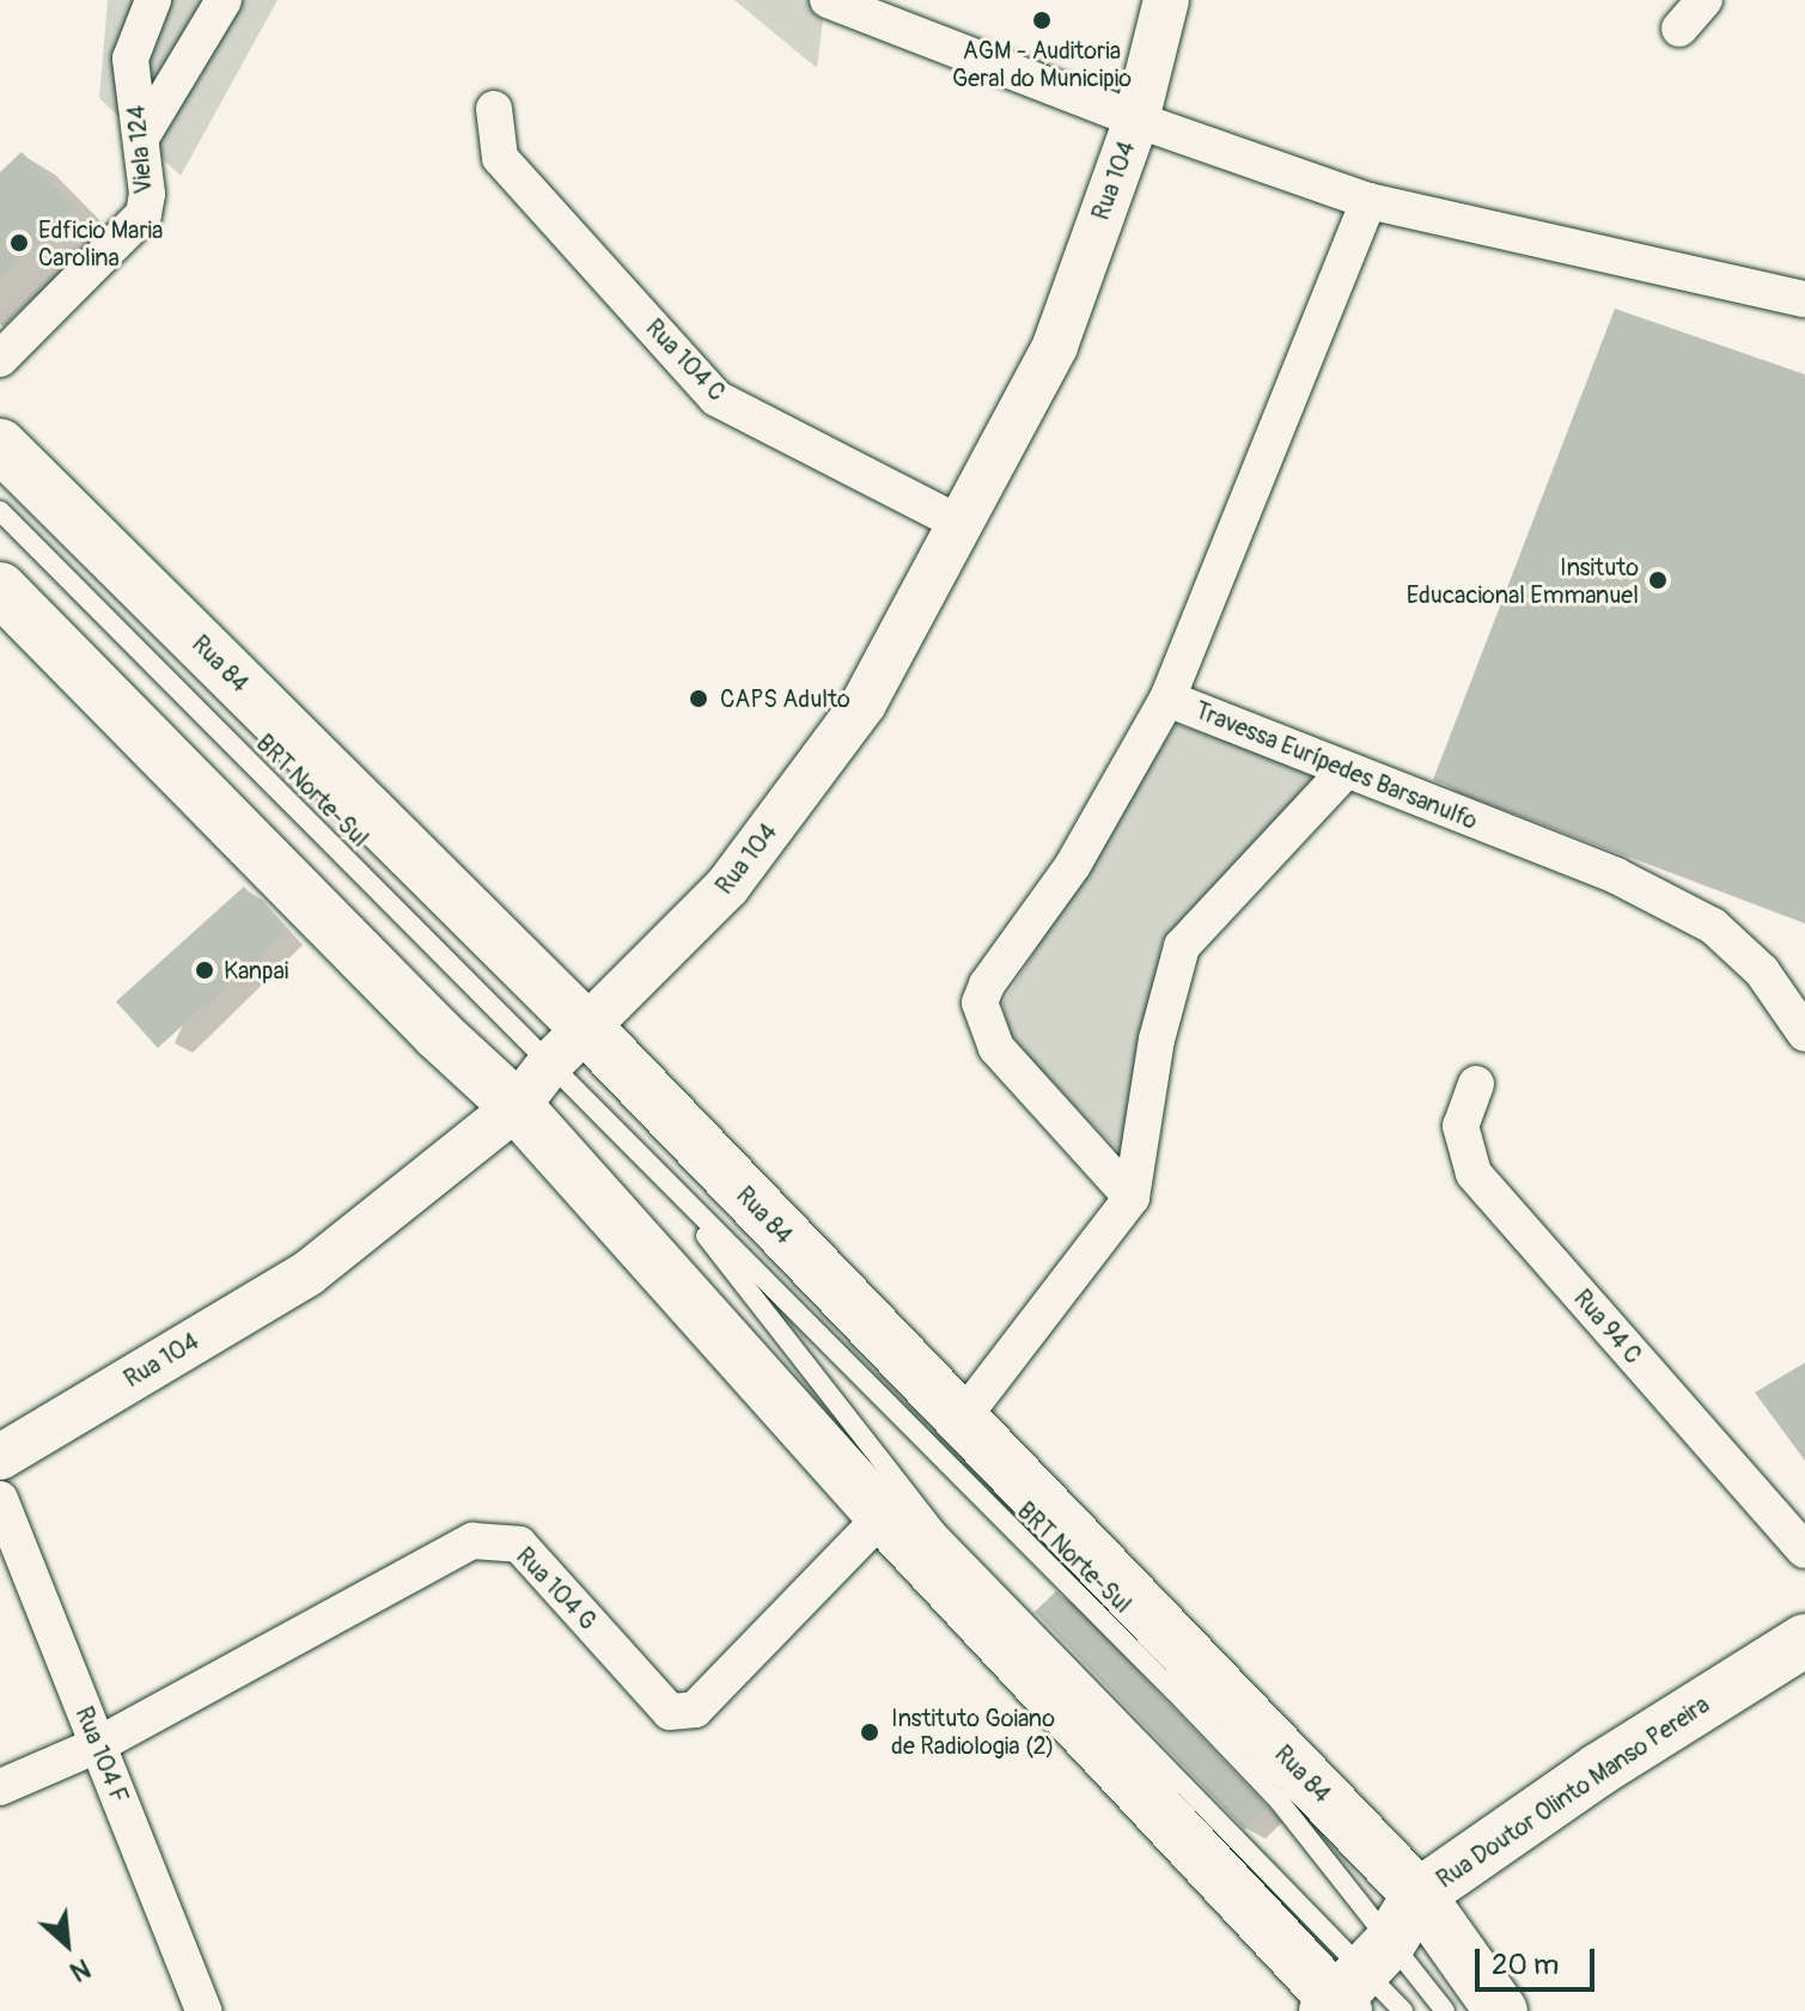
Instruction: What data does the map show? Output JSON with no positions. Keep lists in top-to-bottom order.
{
  "streets": {
    "main road": ["Rua 84", "Rua Doutor Olinto Manso Pereira"],
    "street": [
      "Viela 124",
      "Rua 104",
      "Rua 104 C",
      "Travessa Eurípedes Barsanulfo",
      "Rua 94 C",
      "Rua 104 G",
      "Rua 104 F"
    ],
    "lane": ["BRT Norte-Sul"]
  },
  "crossings": [
    ["Rua 104", "Rua 104 C"],
    ["Rua 104", "Rua 84"],
    ["Rua 104", "BRT Norte-Sul"],
    ["Rua 84", "Rua Doutor Olinto Manso Pereira"],
    ["BRT Norte-Sul", "Rua Doutor Olinto Manso Pereira"],
    ["Rua 104 G", "Rua 104 F"]
  ],
  "places": [
    "AGM - Auditoria Geral do Municipio",
    "Edficio Maria Carolina",
    "Insituto Educacional Emmanuel",
    "CAPS Adulto",
    "Kanpai",
    "Instituto Goiano de Radiologia (2)"
  ],
  "scale_bar": "20 m",
  "north": "bottom right"
}
